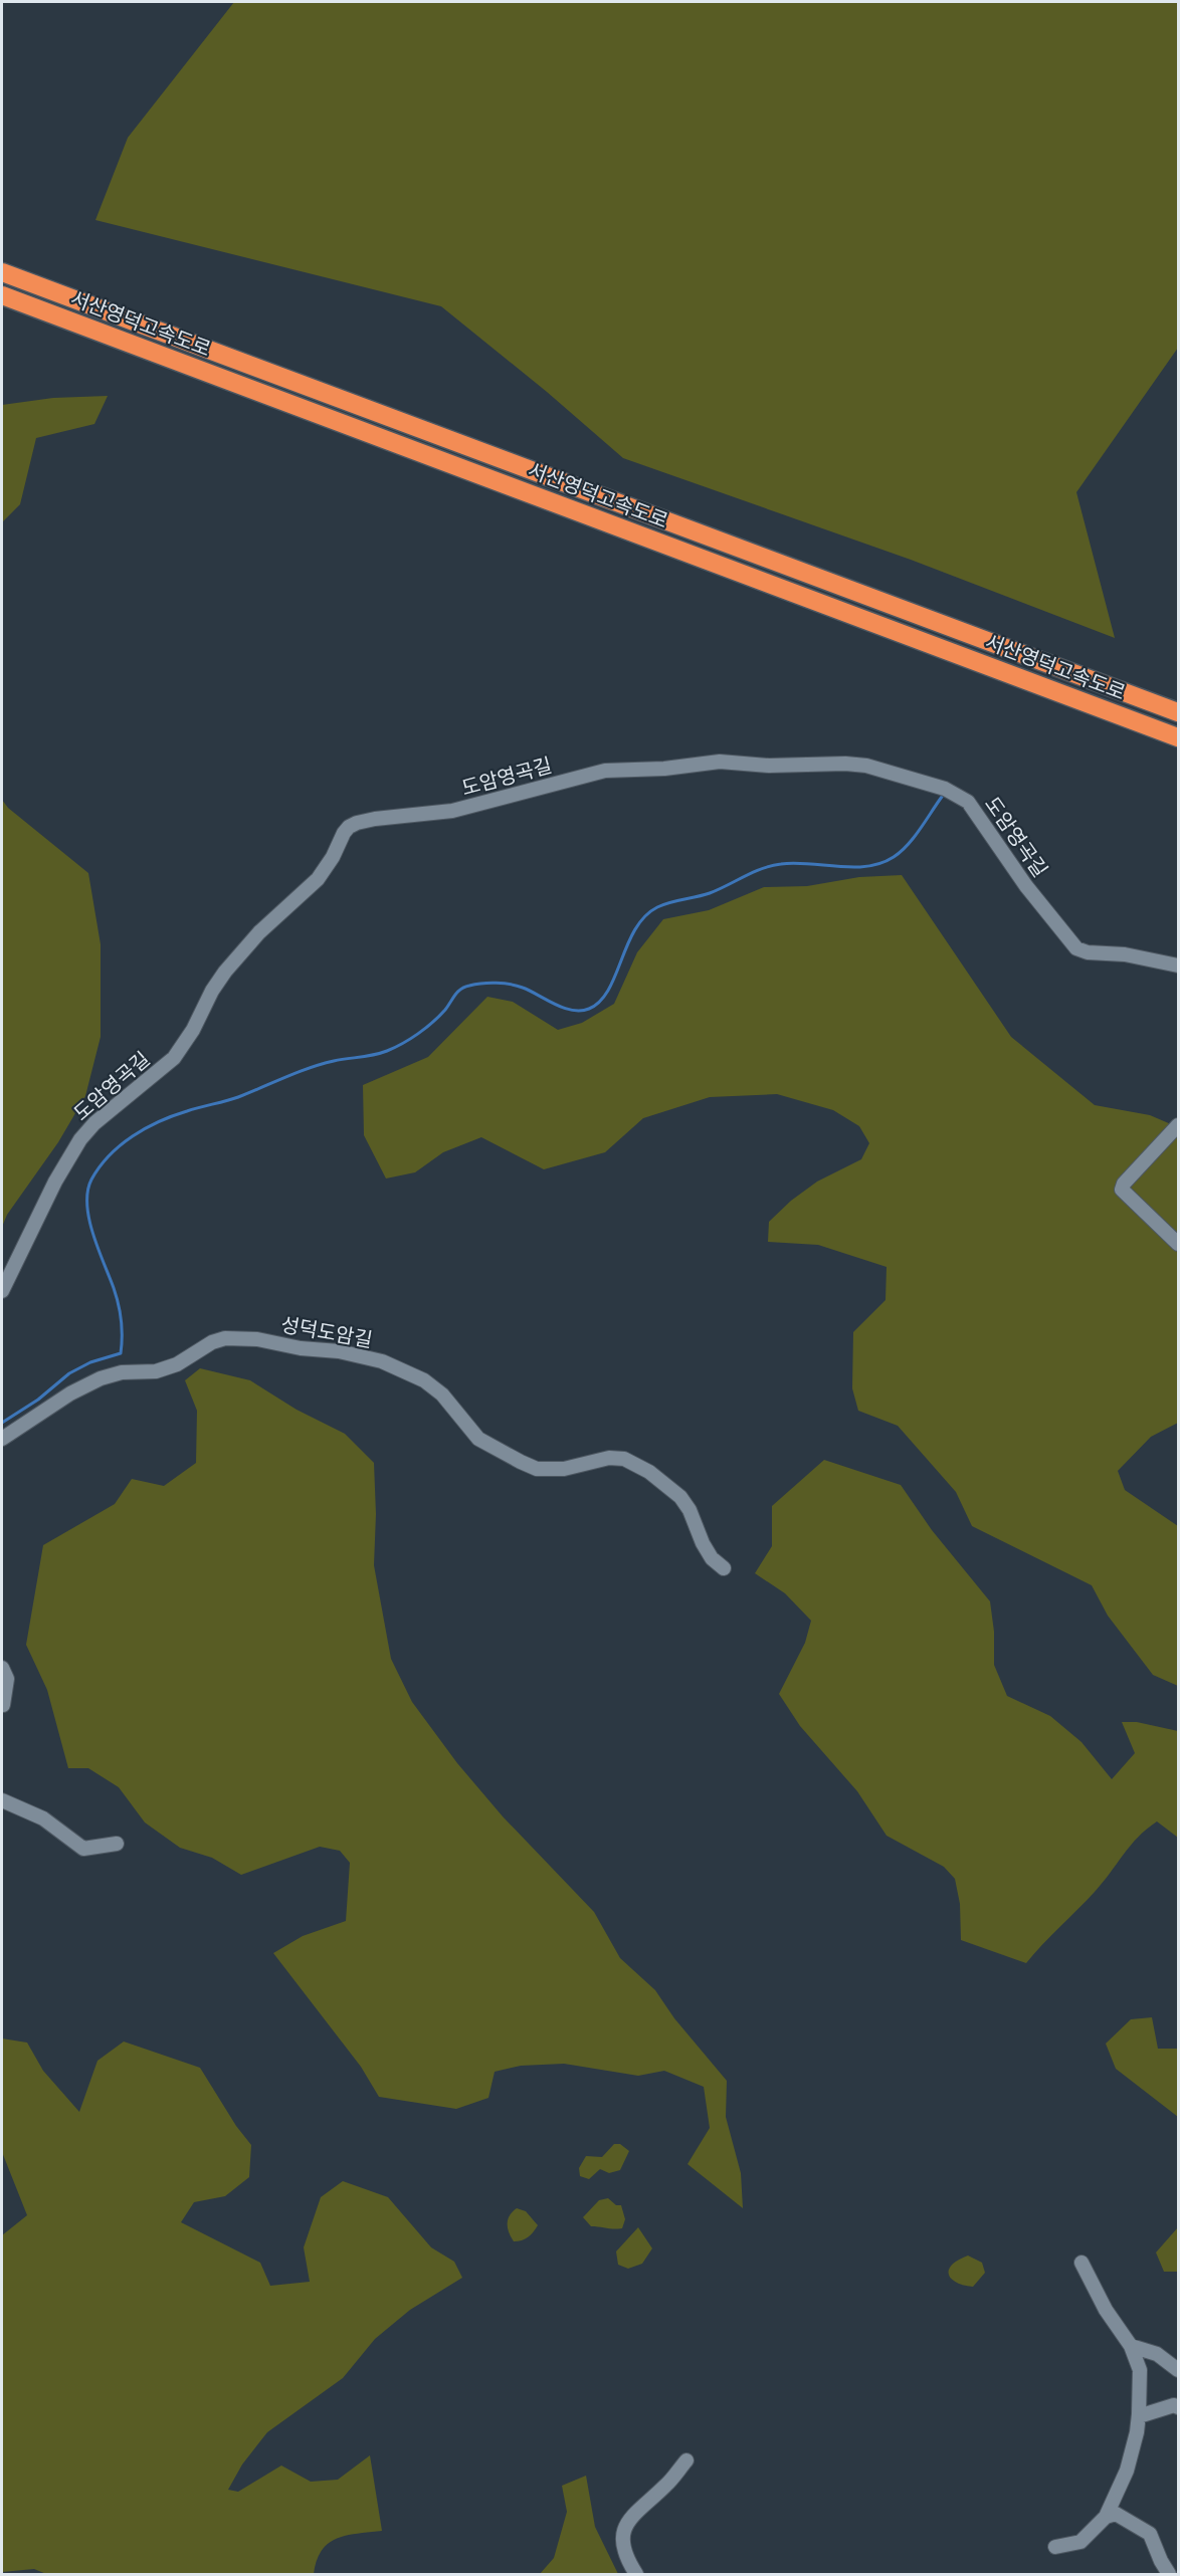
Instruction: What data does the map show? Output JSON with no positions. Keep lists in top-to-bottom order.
{
  "streets": {
    "highway": ["서산영덕고속도로"],
    "street": ["도암영곡길", "성덕도암길"]
  }
}
